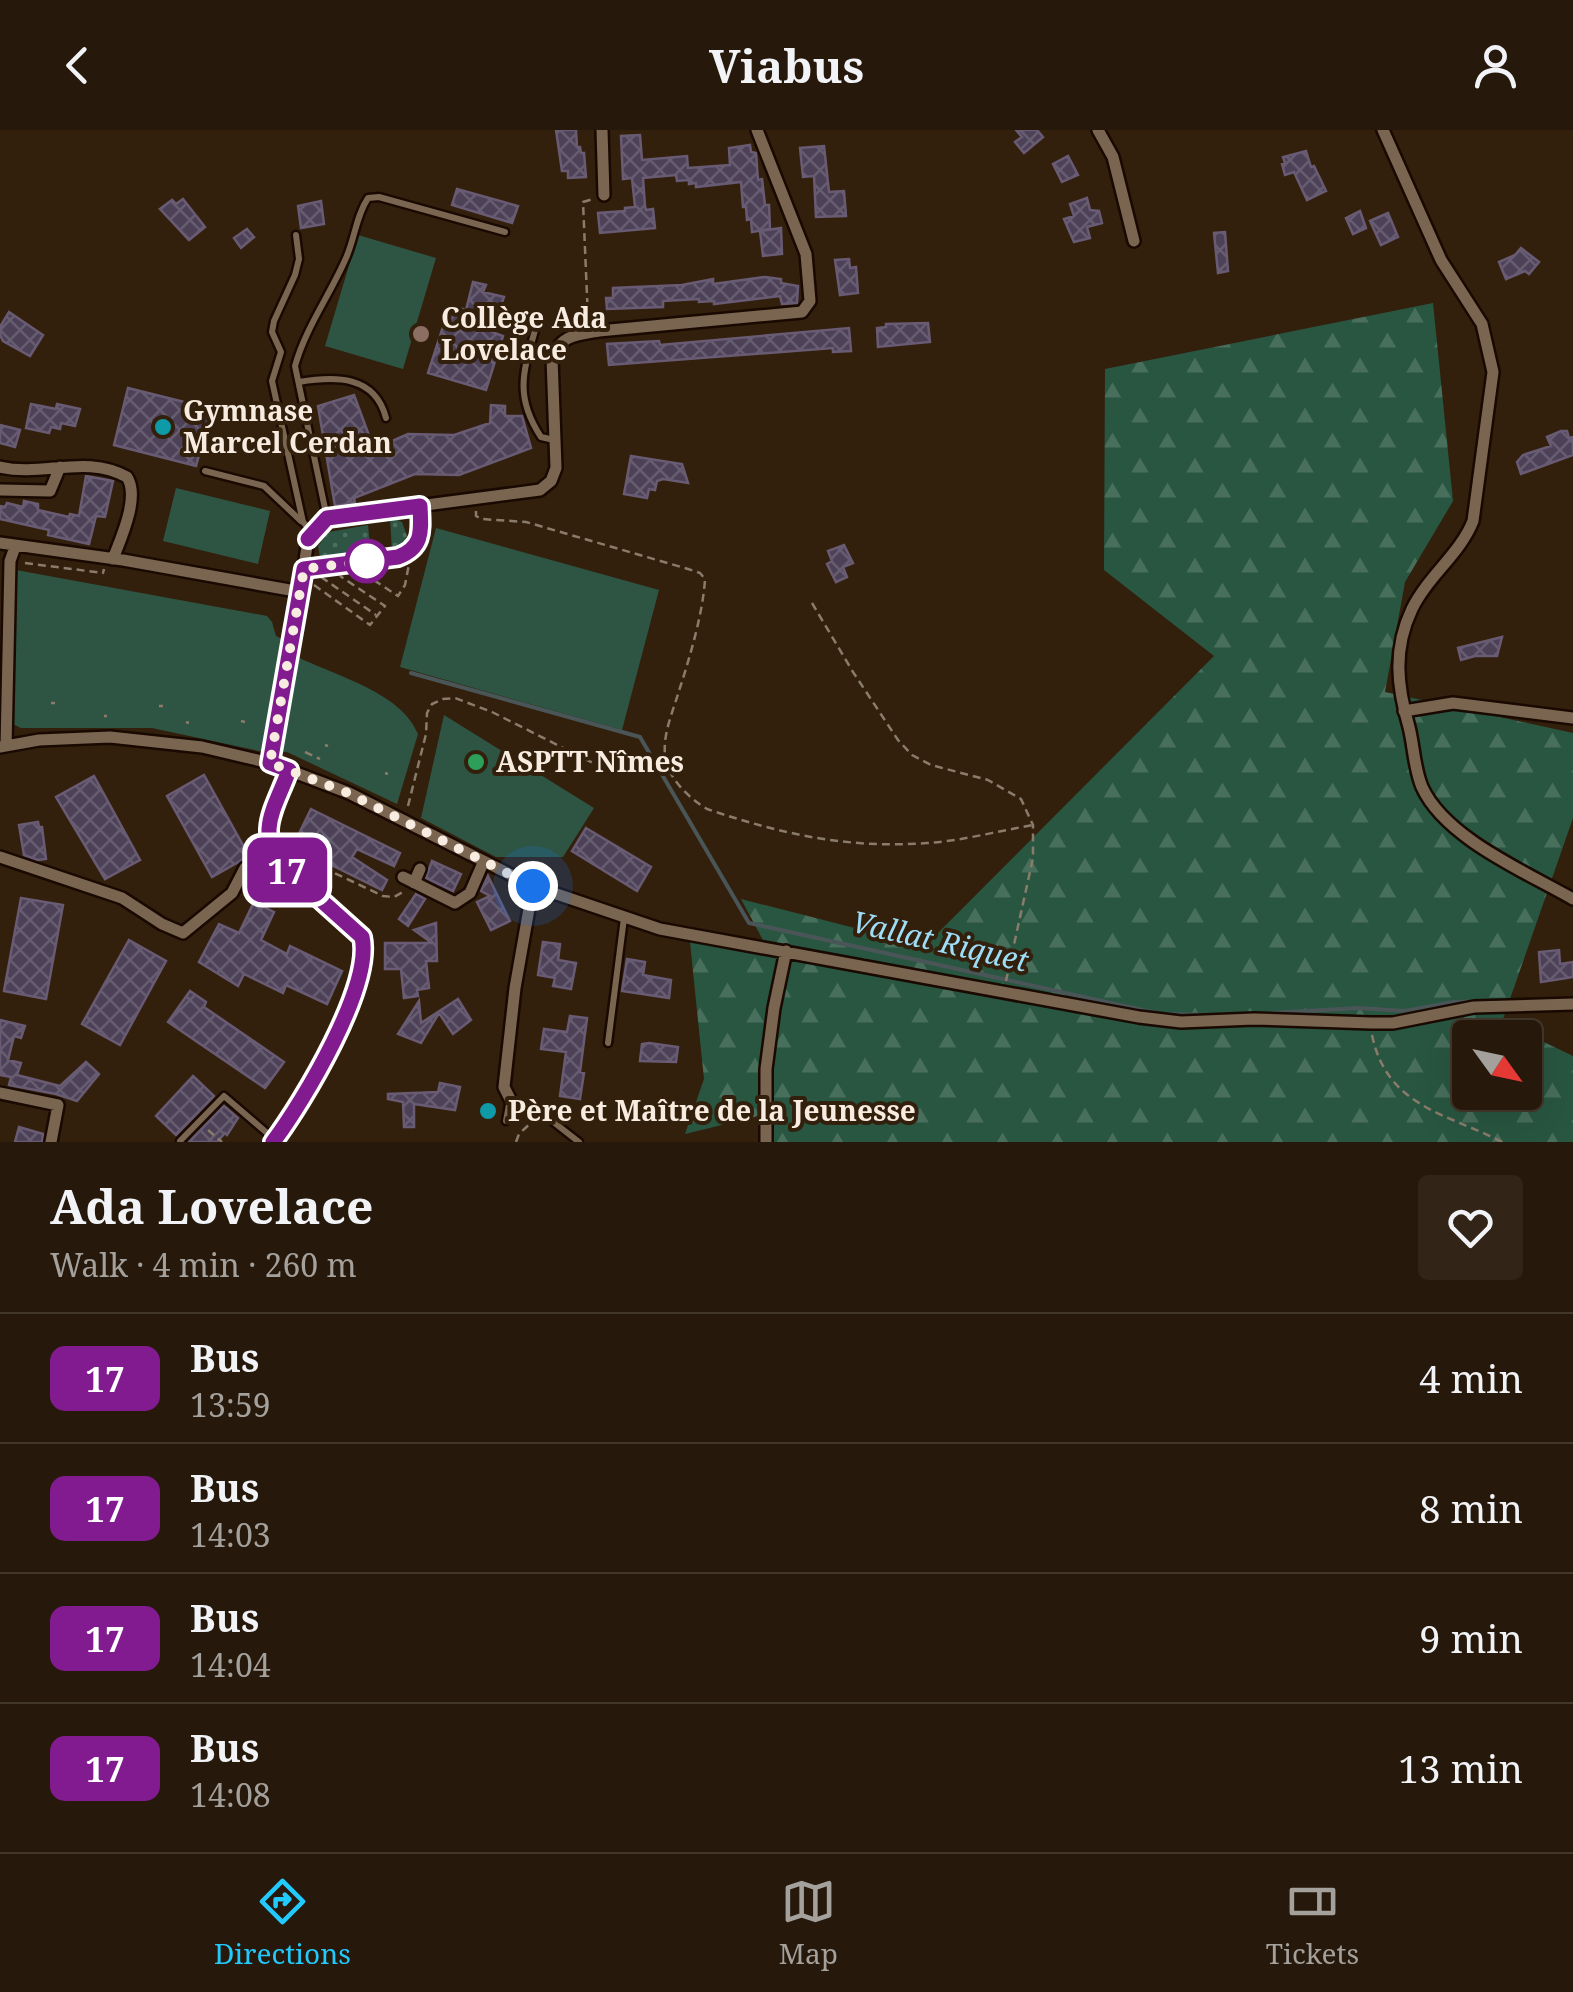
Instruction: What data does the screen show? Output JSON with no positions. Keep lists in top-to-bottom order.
{
  "water": ["Vallat Riquet"],
  "places": [
    "Collège Ada Lovelace",
    "Gymnase Marcel Cerdan",
    "ASPTT Nîmes",
    "Père et Maître de la Jeunesse"
  ],
  "lines": ["bus line 17"],
  "north": "bottom right",
  "page": {
    "header": "Viabus",
    "on_map": "17",
    "heading": ["Ada Lovelace", "Walk · 4 min · 260 m"],
    "list": [
      {
        "mark": "17",
        "name": "Bus",
        "note": "13:59",
        "value": "4 min"
      },
      {
        "mark": "17",
        "name": "Bus",
        "note": "14:03",
        "value": "8 min"
      },
      {
        "mark": "17",
        "name": "Bus",
        "note": "14:04",
        "value": "9 min"
      },
      {
        "mark": "17",
        "name": "Bus",
        "note": "14:08",
        "value": "13 min"
      }
    ],
    "tabs": ["Directions", "Map", "Tickets"]
  }
}
